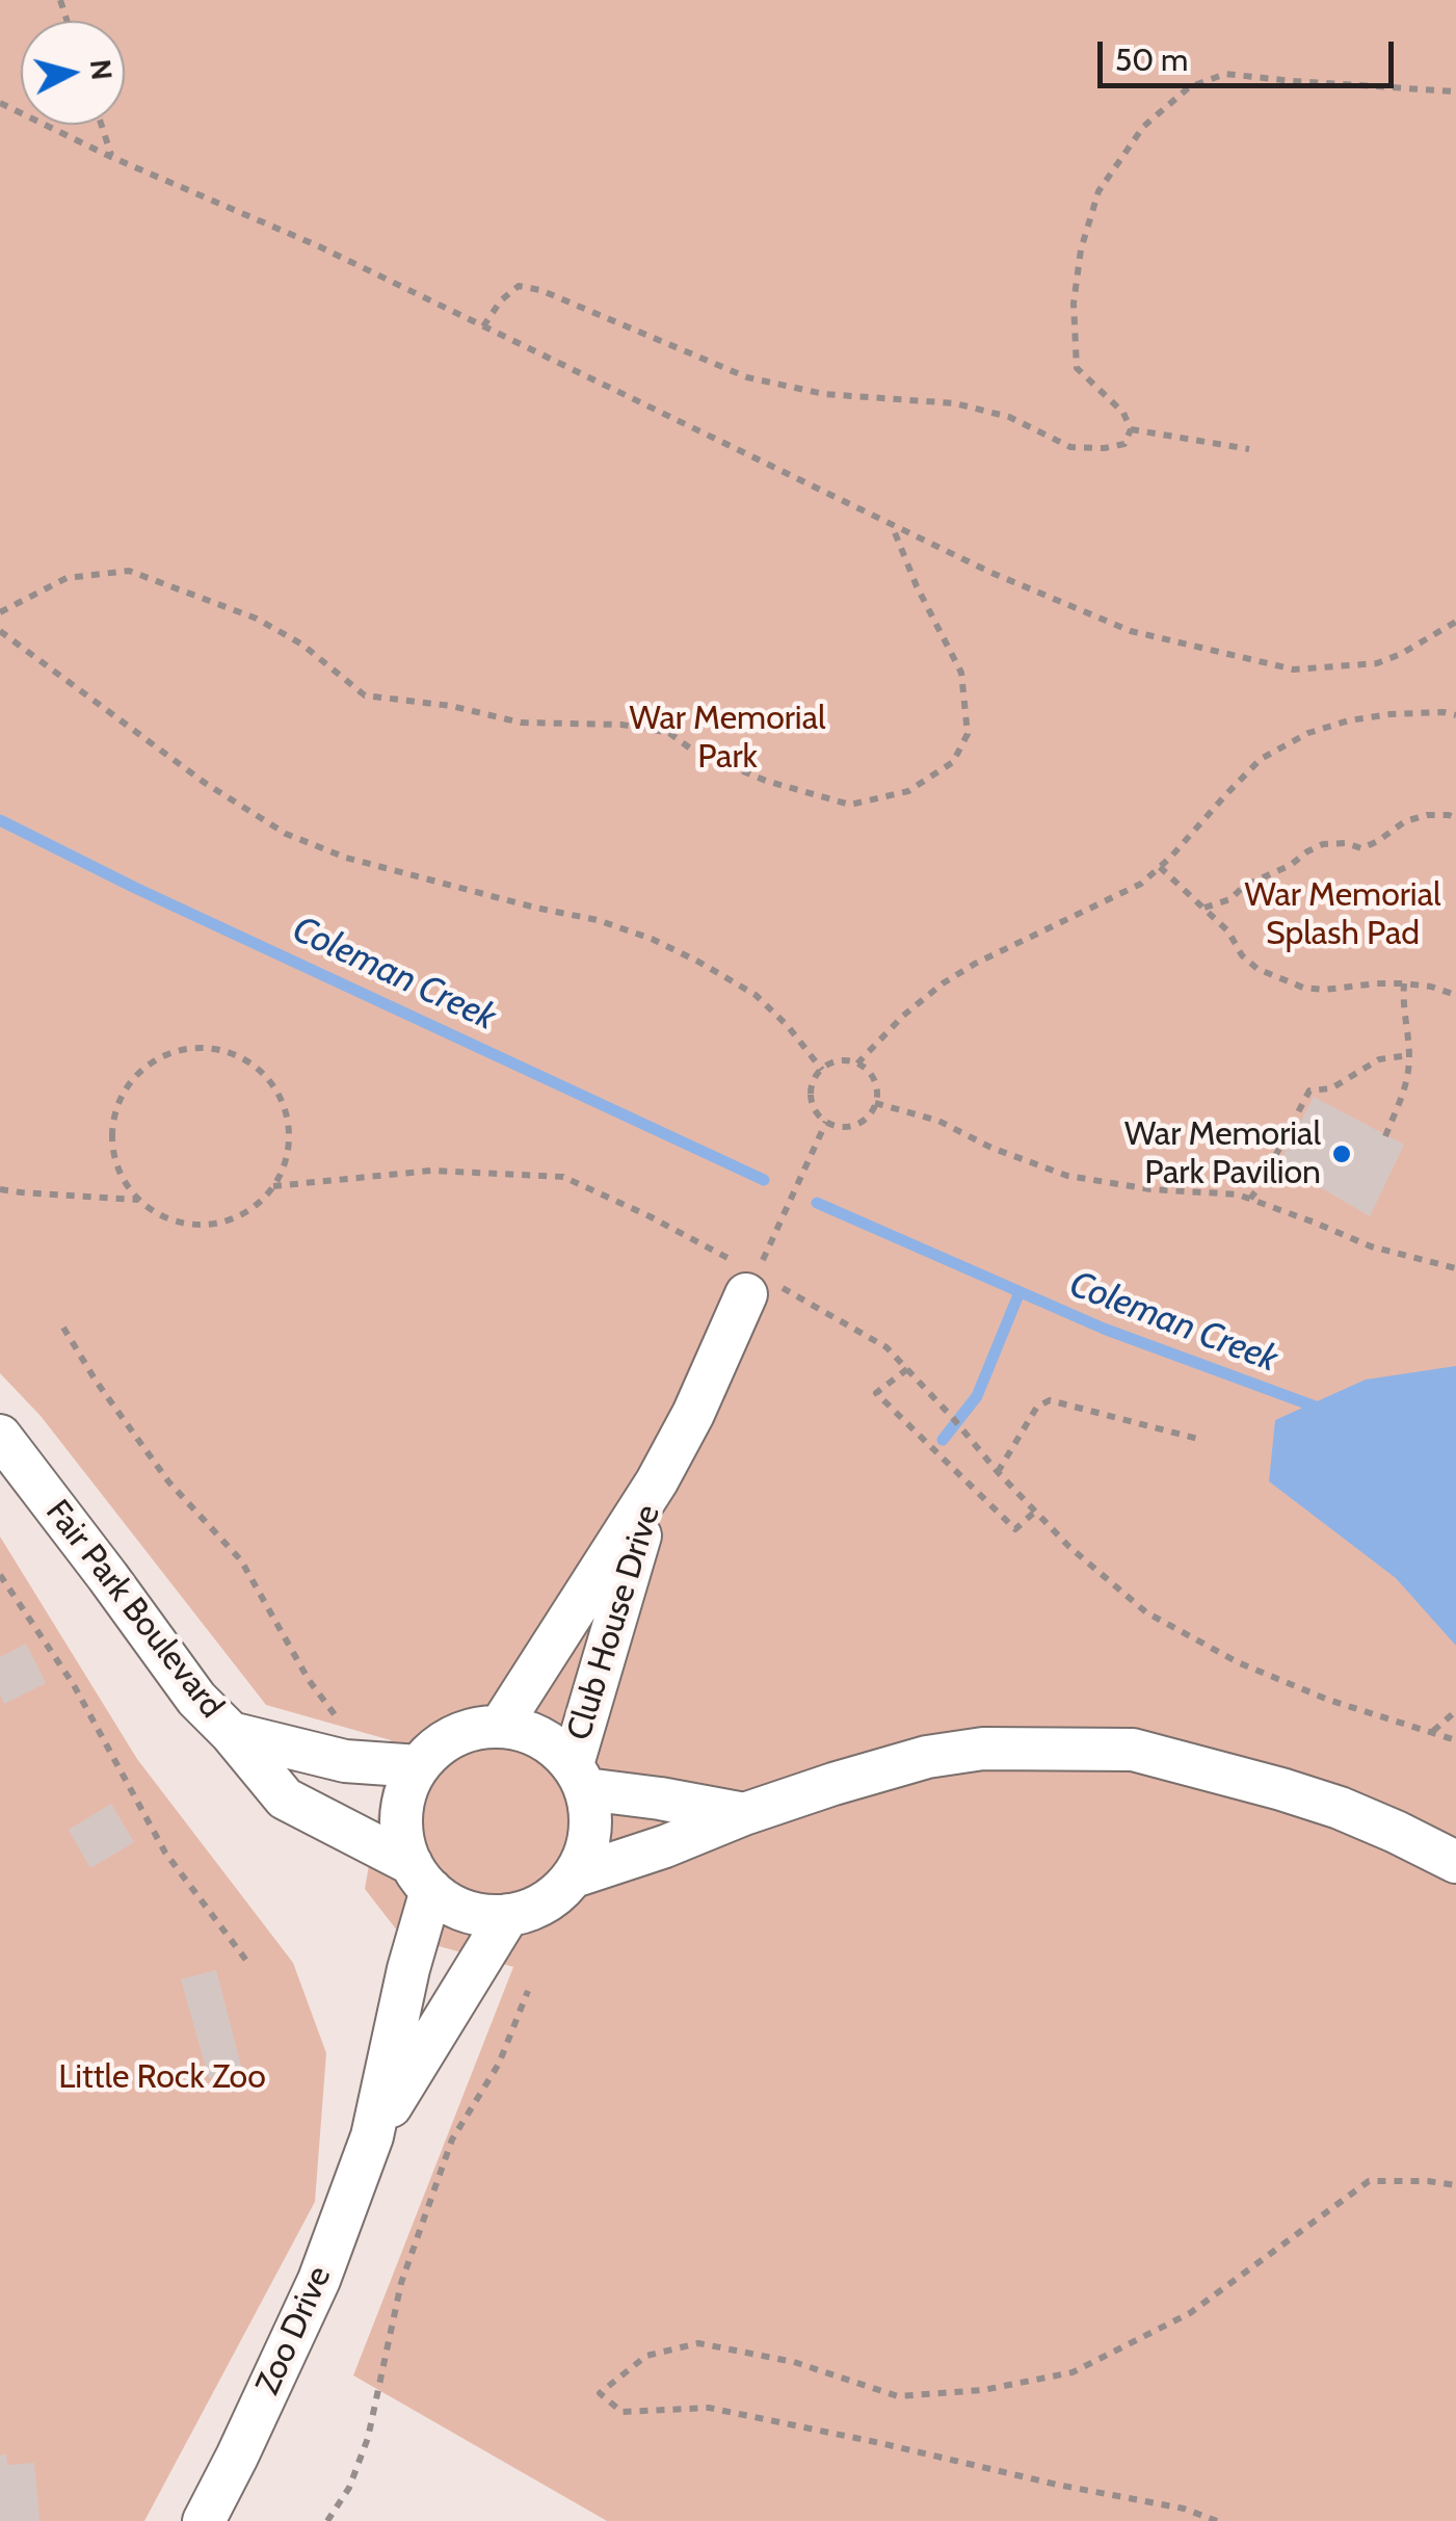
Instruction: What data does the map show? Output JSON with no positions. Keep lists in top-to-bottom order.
{
  "streets": {
    "street": ["Fair Park Boulevard", "Club House Drive", "Zoo Drive"]
  },
  "crossings": [
    ["Fair Park Boulevard", "Club House Drive"],
    ["Fair Park Boulevard", "Zoo Drive"],
    ["Club House Drive", "Zoo Drive"]
  ],
  "water": ["Coleman Creek"],
  "parks": ["War Memorial Park", "War Memorial Splash Pad", "Little Rock Zoo"],
  "places": ["War Memorial Park Pavilion"],
  "scale_bar": "50 m",
  "north": "right"
}
